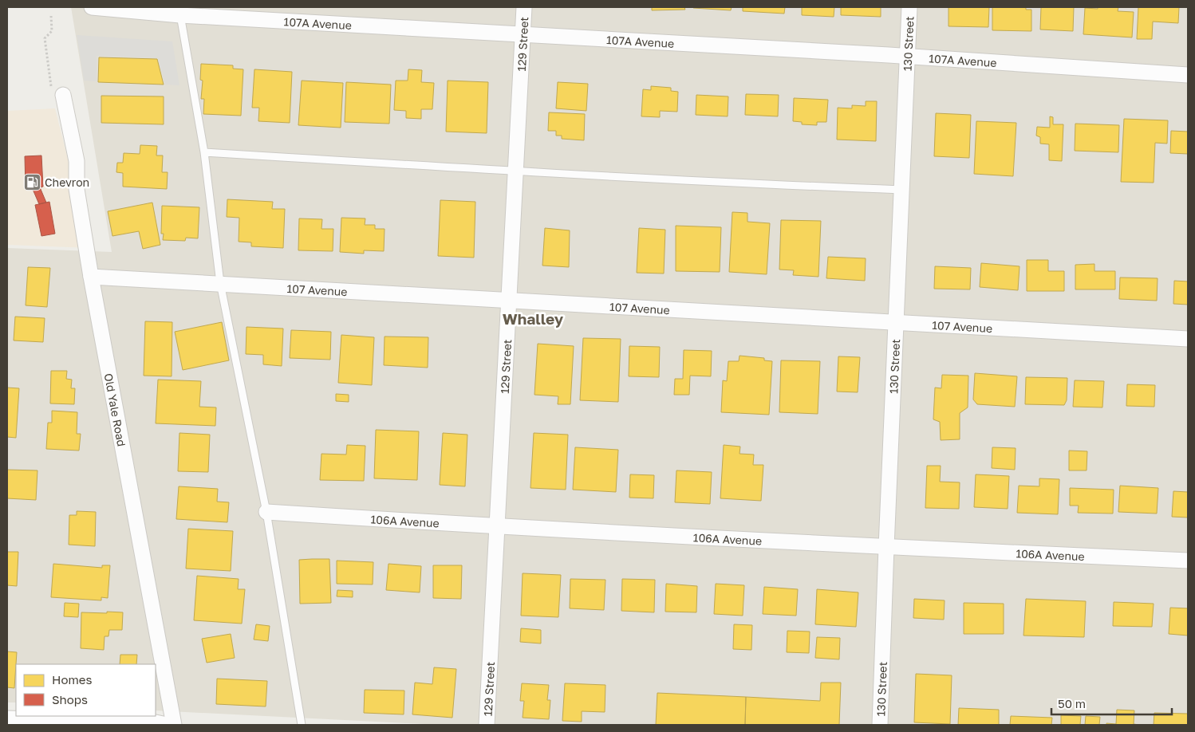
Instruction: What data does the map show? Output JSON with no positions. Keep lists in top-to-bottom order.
{
  "streets": {
    "street": [
      "107A Avenue",
      "130 Street",
      "129 Street",
      "107 Avenue",
      "Old Yale Road",
      "106A Avenue"
    ]
  },
  "crossings": [
    ["107A Avenue", "130 Street"],
    ["107A Avenue", "129 Street"],
    ["130 Street", "107 Avenue"],
    ["130 Street", "106A Avenue"],
    ["129 Street", "107 Avenue"],
    ["129 Street", "106A Avenue"],
    ["107 Avenue", "Old Yale Road"]
  ],
  "districts": ["Whalley"],
  "places": {
    "fuel station": ["Chevron"]
  },
  "legend": ["Homes", "Shops"],
  "scale_bar": "50 m"
}
